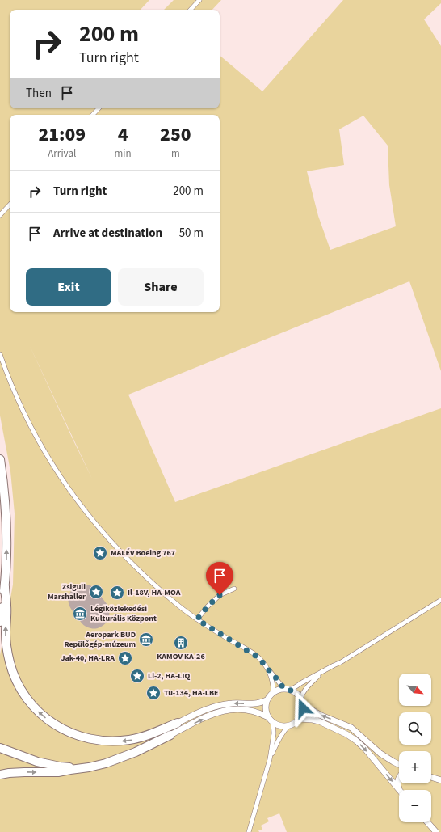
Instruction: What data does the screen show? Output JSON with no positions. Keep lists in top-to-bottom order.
{
  "places": {
    "place": [
      "MALÉV Boeing 767",
      "Zsiguli Marshaller",
      "Il-18V, HA-MOA",
      "Jak-40, HA-LRA",
      "Li-2, HA-LIQ",
      "Tu-134, HA-LBE"
    ],
    "museum": ["Légiközlekedési Kulturális Központ", "Aeropark BUD Repülőgép-múzeum"],
    "building": ["KAMOV KA-26"]
  },
  "north": "bottom right",
  "page": {
    "turn": ["200 m", "Turn right"],
    "then": "Then",
    "eta": [
      "21:09",
      "Arrival",
      "4",
      "min",
      "250",
      "m"
    ],
    "list": [
      {
        "name": "Turn right",
        "value": "200 m"
      },
      {
        "name": "Arrive at destination",
        "value": "50 m"
      }
    ],
    "buttons": ["Exit", "Share"],
    "map_buttons": ["+", "−"]
  }
}
